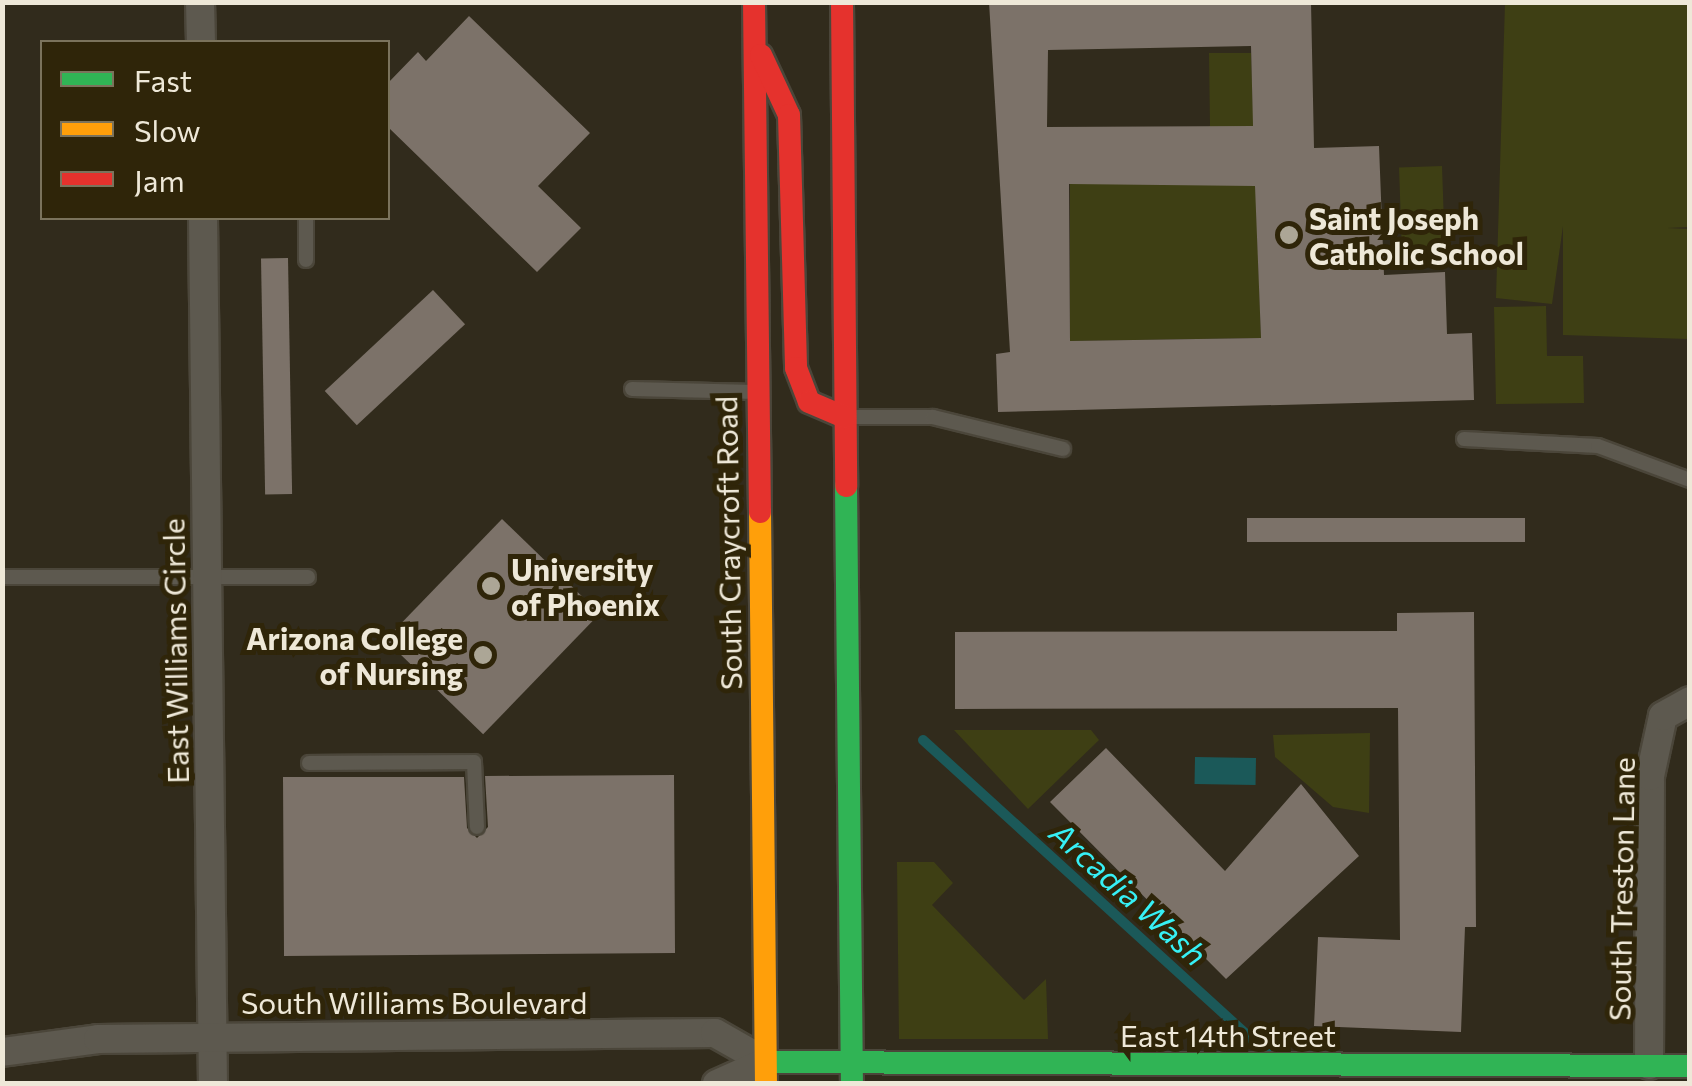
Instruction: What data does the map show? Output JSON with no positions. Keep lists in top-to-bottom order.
{
  "streets": {
    "main road": ["South Craycroft Road", "East 14th Street"],
    "street": ["East Williams Circle", "South Treston Lane", "South Williams Boulevard"]
  },
  "crossings": [
    ["South Craycroft Road", "South Williams Boulevard"],
    ["South Craycroft Road", "East 14th Street"],
    ["East Williams Circle", "South Williams Boulevard"],
    ["South Treston Lane", "East 14th Street"],
    ["South Williams Boulevard", "East 14th Street"]
  ],
  "water": ["Arcadia Wash"],
  "places": ["Saint Joseph Catholic School", "University of Phoenix", "Arizona College of Nursing"],
  "legend": ["Fast", "Slow", "Jam"]
}
